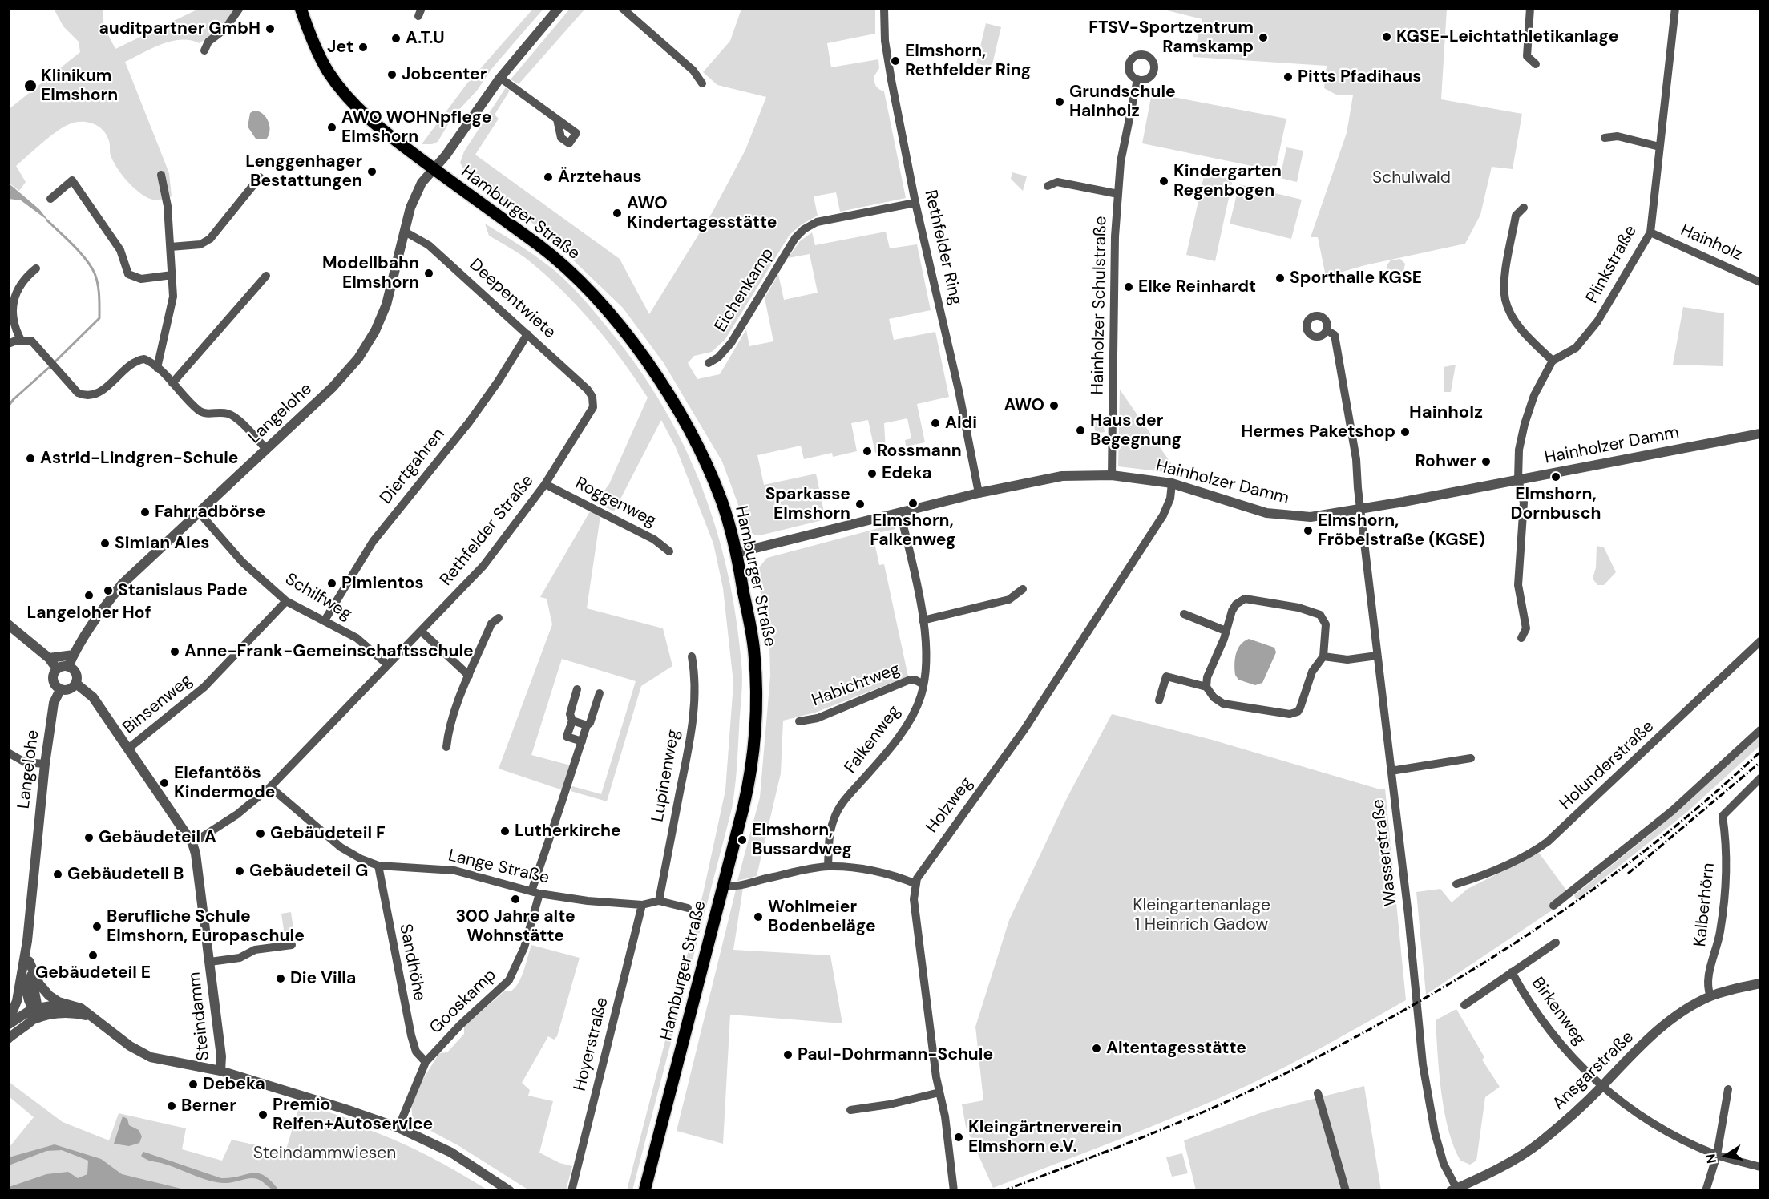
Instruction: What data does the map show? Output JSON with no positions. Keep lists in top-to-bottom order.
{
  "streets": {
    "main road": ["Hamburger Straße"],
    "street": [
      "Hainholz",
      "Rethfelder Ring",
      "Plinkstraße",
      "Eichenkamp",
      "Deepentwiete",
      "Hainholzer Schulstraße",
      "Langelohe",
      "Hainholzer Damm",
      "Diertgahren",
      "Roggenweg",
      "Rethfelder Straße",
      "Schilfweg",
      "Habichtweg",
      "Binsenweg",
      "Falkenweg",
      "Holunderstraße",
      "Lupinenweg",
      "Holzweg",
      "Wasserstraße",
      "Lange Straße",
      "Kalberhörn",
      "Sandhöhe",
      "Gooskamp",
      "Birkenweg",
      "Steindamm",
      "Hoyerstraße",
      "Ansgarstraße"
    ]
  },
  "crossings": [
    ["Hamburger Straße", "Langelohe"],
    ["Hamburger Straße", "Hainholzer Damm"],
    ["Hainholz", "Plinkstraße"],
    ["Rethfelder Ring", "Eichenkamp"],
    ["Rethfelder Ring", "Hainholzer Damm"],
    ["Deepentwiete", "Langelohe"],
    ["Deepentwiete", "Diertgahren"],
    ["Deepentwiete", "Rethfelder Straße"],
    ["Hainholzer Schulstraße", "Hainholzer Damm"],
    ["Langelohe", "Schilfweg"],
    ["Langelohe", "Steindamm"],
    ["Hainholzer Damm", "Falkenweg"],
    ["Hainholzer Damm", "Holzweg"],
    ["Hainholzer Damm", "Wasserstraße"],
    ["Diertgahren", "Schilfweg"],
    ["Roggenweg", "Rethfelder Straße"],
    ["Rethfelder Straße", "Schilfweg"],
    ["Rethfelder Straße", "Lange Straße"],
    ["Rethfelder Straße", "Steindamm"],
    ["Schilfweg", "Binsenweg"],
    ["Habichtweg", "Falkenweg"],
    ["Binsenweg", "Steindamm"],
    ["Lupinenweg", "Lange Straße"],
    ["Wasserstraße", "Ansgarstraße"],
    ["Lange Straße", "Sandhöhe"],
    ["Lange Straße", "Gooskamp"],
    ["Lange Straße", "Hoyerstraße"],
    ["Kalberhörn", "Ansgarstraße"],
    ["Sandhöhe", "Gooskamp"],
    ["Gooskamp", "Steindamm"],
    ["Birkenweg", "Ansgarstraße"]
  ],
  "districts": ["Hainholz"],
  "parks": ["Schulwald", "Kleingartenanlage 1 Heinrich Gadow", "Steindammwiesen"],
  "places": [
    "auditpartner GmbH",
    "KGSE-Leichtathletikanlage",
    "FTSV-Sportzentrum Ramskamp",
    "A.T.U",
    "Jet",
    "Elmshorn, Rethfelder Ring",
    "Jobcenter",
    "Pitts Pfadihaus",
    "Klinikum Elmshorn",
    "Grundschule Hainholz",
    "AWO WOHNpflege Elmshorn",
    "Lenggenhager Bestattungen",
    "Ärztehaus",
    "Kindergarten Regenbogen",
    "AWO Kindertagesstätte",
    "Modellbahn Elmshorn",
    "Sporthalle KGSE",
    "Elke Reinhardt",
    "AWO",
    "Aldi",
    "Haus der Begegnung",
    "Hermes Paketshop",
    "Rossmann",
    "Astrid-Lindgren-Schule",
    "Rohwer",
    "Edeka",
    "Elmshorn, Dornbusch",
    "Elmshorn, Falkenweg",
    "Sparkasse Elmshorn",
    "Fahrradbörse",
    "Elmshorn, Fröbelstraße (KGSE)",
    "Simian Ales",
    "Pimientos",
    "Stanislaus Pade",
    "Langeloher Hof",
    "Anne-Frank-Gemeinschaftsschule",
    "Elefantöös Kindermode",
    "Lutherkirche",
    "Gebäudeteil F",
    "Gebäudeteil A",
    "Elmshorn, Bussardweg",
    "Gebäudeteil G",
    "Gebäudeteil B",
    "300 Jahre alte Wohnstätte",
    "Wohlmeier Bodenbeläge",
    "Berufliche Schule Elmshorn, Europaschule",
    "Gebäudeteil E",
    "Die Villa",
    "Altentagesstätte",
    "Paul-Dohrmann-Schule",
    "Debeka",
    "Berner",
    "Premio Reifen+Autoservice",
    "Kleingärtnerverein Elmshorn e.V."
  ],
  "north": "left"
}
